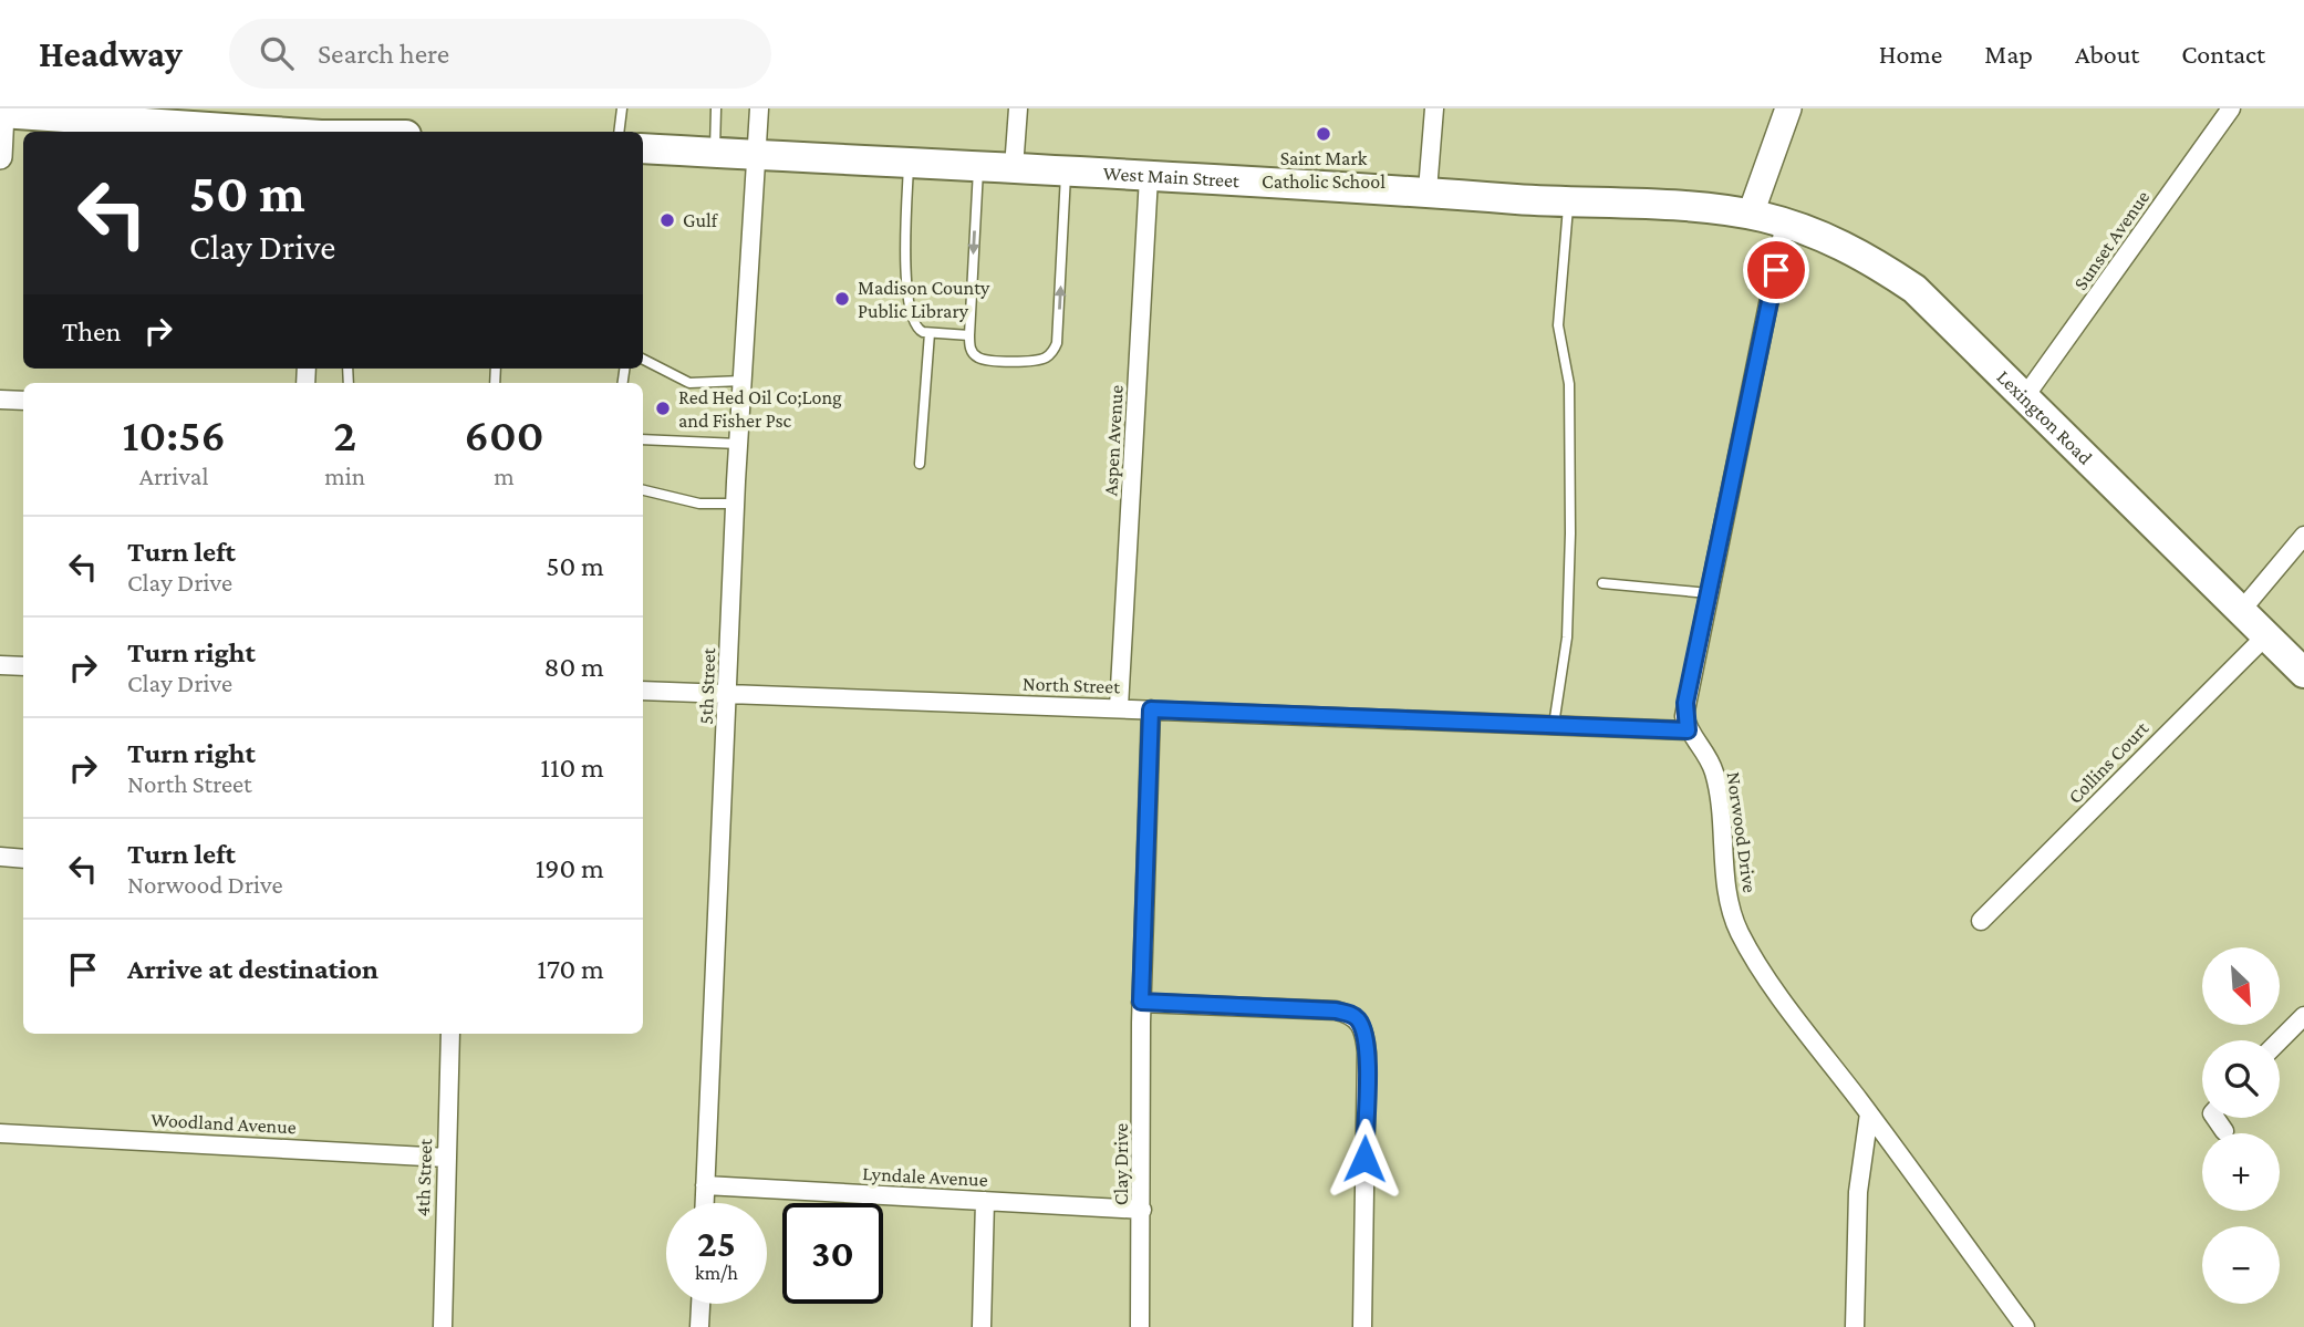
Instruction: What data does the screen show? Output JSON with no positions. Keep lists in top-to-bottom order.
{
  "streets": {
    "main road": ["West Main Street", "Lexington Road"],
    "street": [
      "Sunset Avenue",
      "Aspen Avenue",
      "North Street",
      "5th Street",
      "Collins Court",
      "Norwood Drive",
      "Woodland Avenue",
      "Clay Drive",
      "Lyndale Avenue",
      "4th Street"
    ]
  },
  "crossings": [
    ["West Main Street", "Lexington Road"],
    ["West Main Street", "Aspen Avenue"],
    ["West Main Street", "5th Street"],
    ["Sunset Avenue", "Lexington Road"],
    ["Lexington Road", "Collins Court"],
    ["Aspen Avenue", "North Street"],
    ["North Street", "5th Street"],
    ["North Street", "Norwood Drive"],
    ["North Street", "Clay Drive"],
    ["5th Street", "Lyndale Avenue"],
    ["Woodland Avenue", "4th Street"],
    ["Clay Drive", "Lyndale Avenue"]
  ],
  "places": [
    "Saint Mark Catholic School",
    "Gulf",
    "Madison County Public Library",
    "Red Hed Oil Co;Long and Fisher Psc"
  ],
  "north": "bottom right",
  "page": {
    "header": "Headway",
    "search": "Search here",
    "nav": [
      "Home",
      "Map",
      "About",
      "Contact"
    ],
    "turn": ["50 m", "Clay Drive"],
    "then": "Then",
    "eta": [
      "10:56",
      "Arrival",
      "2",
      "min",
      "600",
      "m"
    ],
    "list": [
      {
        "name": "Turn left",
        "note": "Clay Drive",
        "value": "50 m"
      },
      {
        "name": "Turn right",
        "note": "Clay Drive",
        "value": "80 m"
      },
      {
        "name": "Turn right",
        "note": "North Street",
        "value": "110 m"
      },
      {
        "name": "Turn left",
        "note": "Norwood Drive",
        "value": "190 m"
      },
      {
        "name": "Arrive at destination",
        "value": "170 m"
      }
    ],
    "map_buttons": ["+", "−"],
    "speed": "25 km/h",
    "limit": "30"
  }
}
